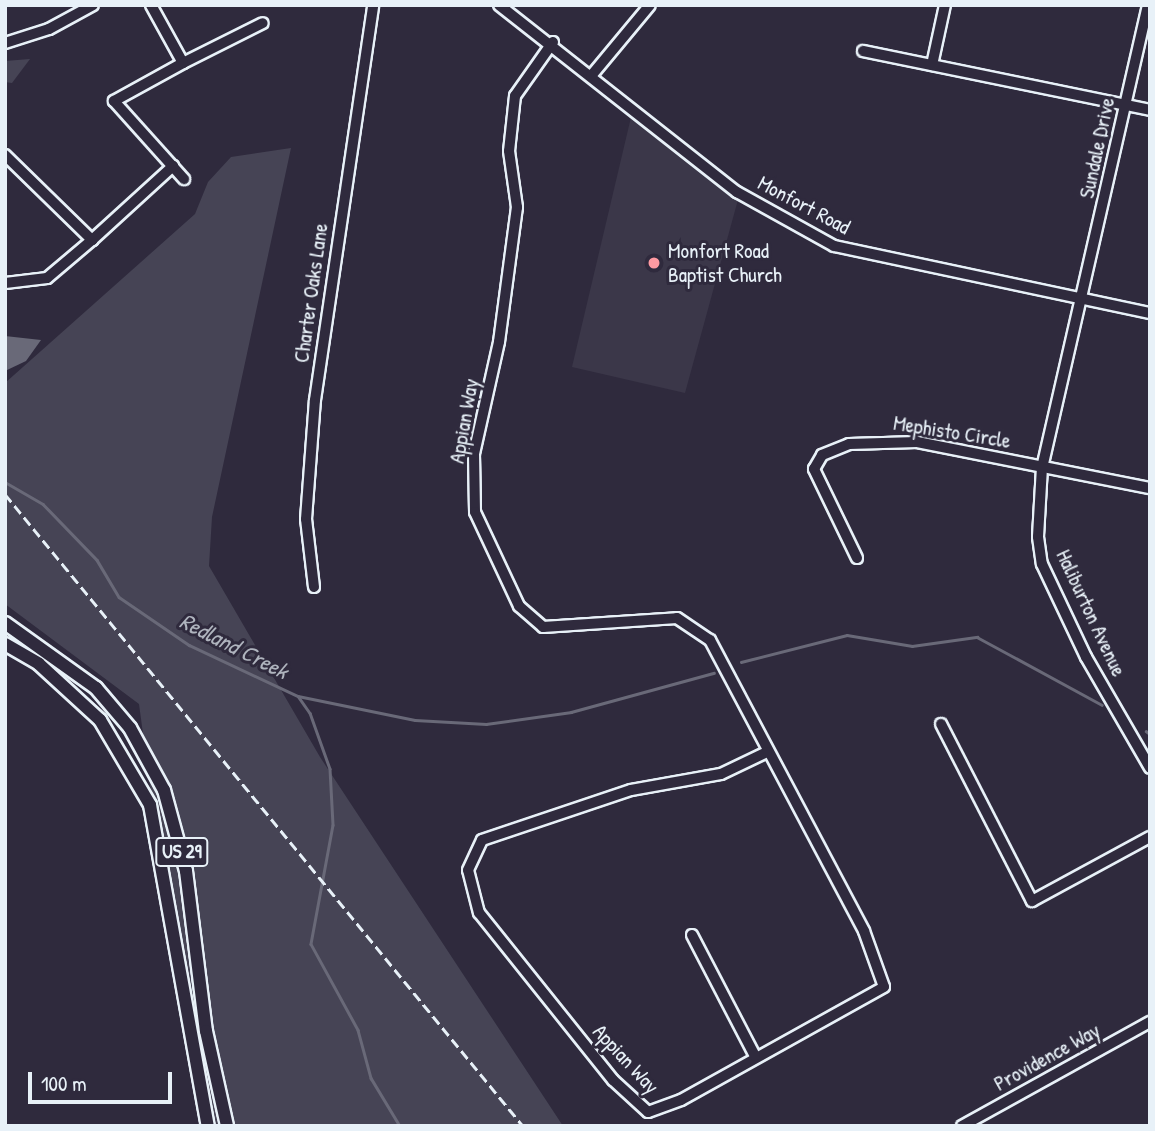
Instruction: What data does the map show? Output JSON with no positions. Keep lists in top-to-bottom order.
{
  "streets": {
    "main road": ["US 29"],
    "street": [
      "Sundale Drive",
      "Monfort Road",
      "Charter Oaks Lane",
      "Appian Way",
      "Mephisto Circle",
      "Haliburton Avenue",
      "Providence Way"
    ]
  },
  "crossings": [
    ["Sundale Drive", "Monfort Road"],
    ["Sundale Drive", "Haliburton Avenue"],
    ["Monfort Road", "Appian Way"],
    ["Monfort Road", "Haliburton Avenue"],
    ["Mephisto Circle", "Haliburton Avenue"]
  ],
  "water": ["Redland Creek"],
  "places": ["Monfort Road Baptist Church"],
  "scale_bar": "100 m"
}
